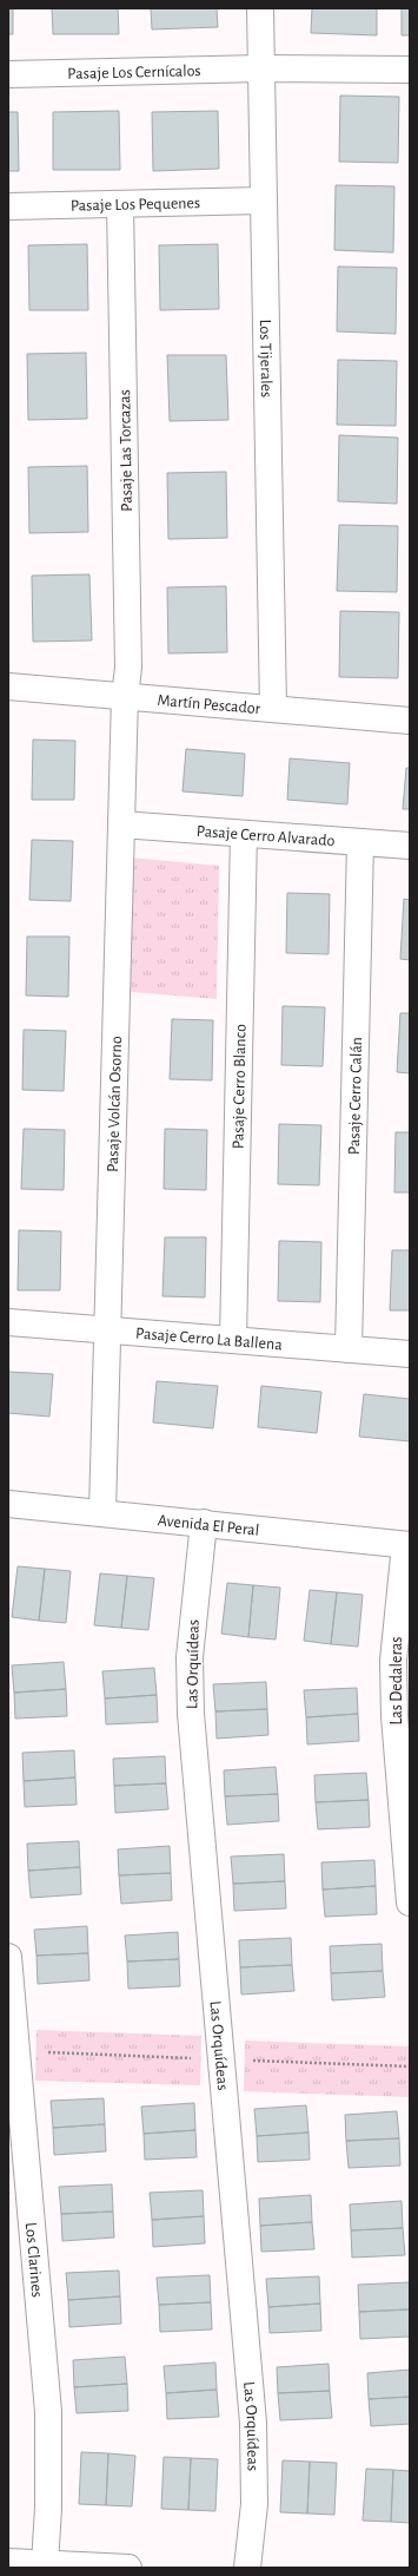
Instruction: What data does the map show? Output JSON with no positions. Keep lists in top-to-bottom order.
{
  "streets": {
    "street": [
      "Pasaje Los Cernícalos",
      "Pasaje Los Pequenes",
      "Los Tijerales",
      "Pasaje Las Torcazas",
      "Martín Pescador",
      "Pasaje Cerro Alvarado",
      "Pasaje Cerro Blanco",
      "Pasaje Cerro Calán",
      "Pasaje Volcán Osorno",
      "Pasaje Cerro La Ballena",
      "Avenida El Peral",
      "Las Orquídeas",
      "Las Dedaleras",
      "Los Clarines"
    ]
  },
  "crossings": [
    ["Pasaje Los Cernícalos", "Los Tijerales"],
    ["Pasaje Los Pequenes", "Los Tijerales"],
    ["Pasaje Los Pequenes", "Pasaje Las Torcazas"],
    ["Los Tijerales", "Martín Pescador"],
    ["Pasaje Las Torcazas", "Martín Pescador"],
    ["Pasaje Las Torcazas", "Pasaje Volcán Osorno"],
    ["Martín Pescador", "Pasaje Volcán Osorno"],
    ["Pasaje Cerro Alvarado", "Pasaje Cerro Blanco"],
    ["Pasaje Cerro Alvarado", "Pasaje Cerro Calán"],
    ["Pasaje Cerro Alvarado", "Pasaje Volcán Osorno"],
    ["Pasaje Cerro Blanco", "Pasaje Cerro La Ballena"],
    ["Pasaje Cerro Calán", "Pasaje Cerro La Ballena"],
    ["Pasaje Volcán Osorno", "Pasaje Cerro La Ballena"],
    ["Pasaje Volcán Osorno", "Avenida El Peral"],
    ["Avenida El Peral", "Las Orquídeas"],
    ["Avenida El Peral", "Las Dedaleras"]
  ]
}
